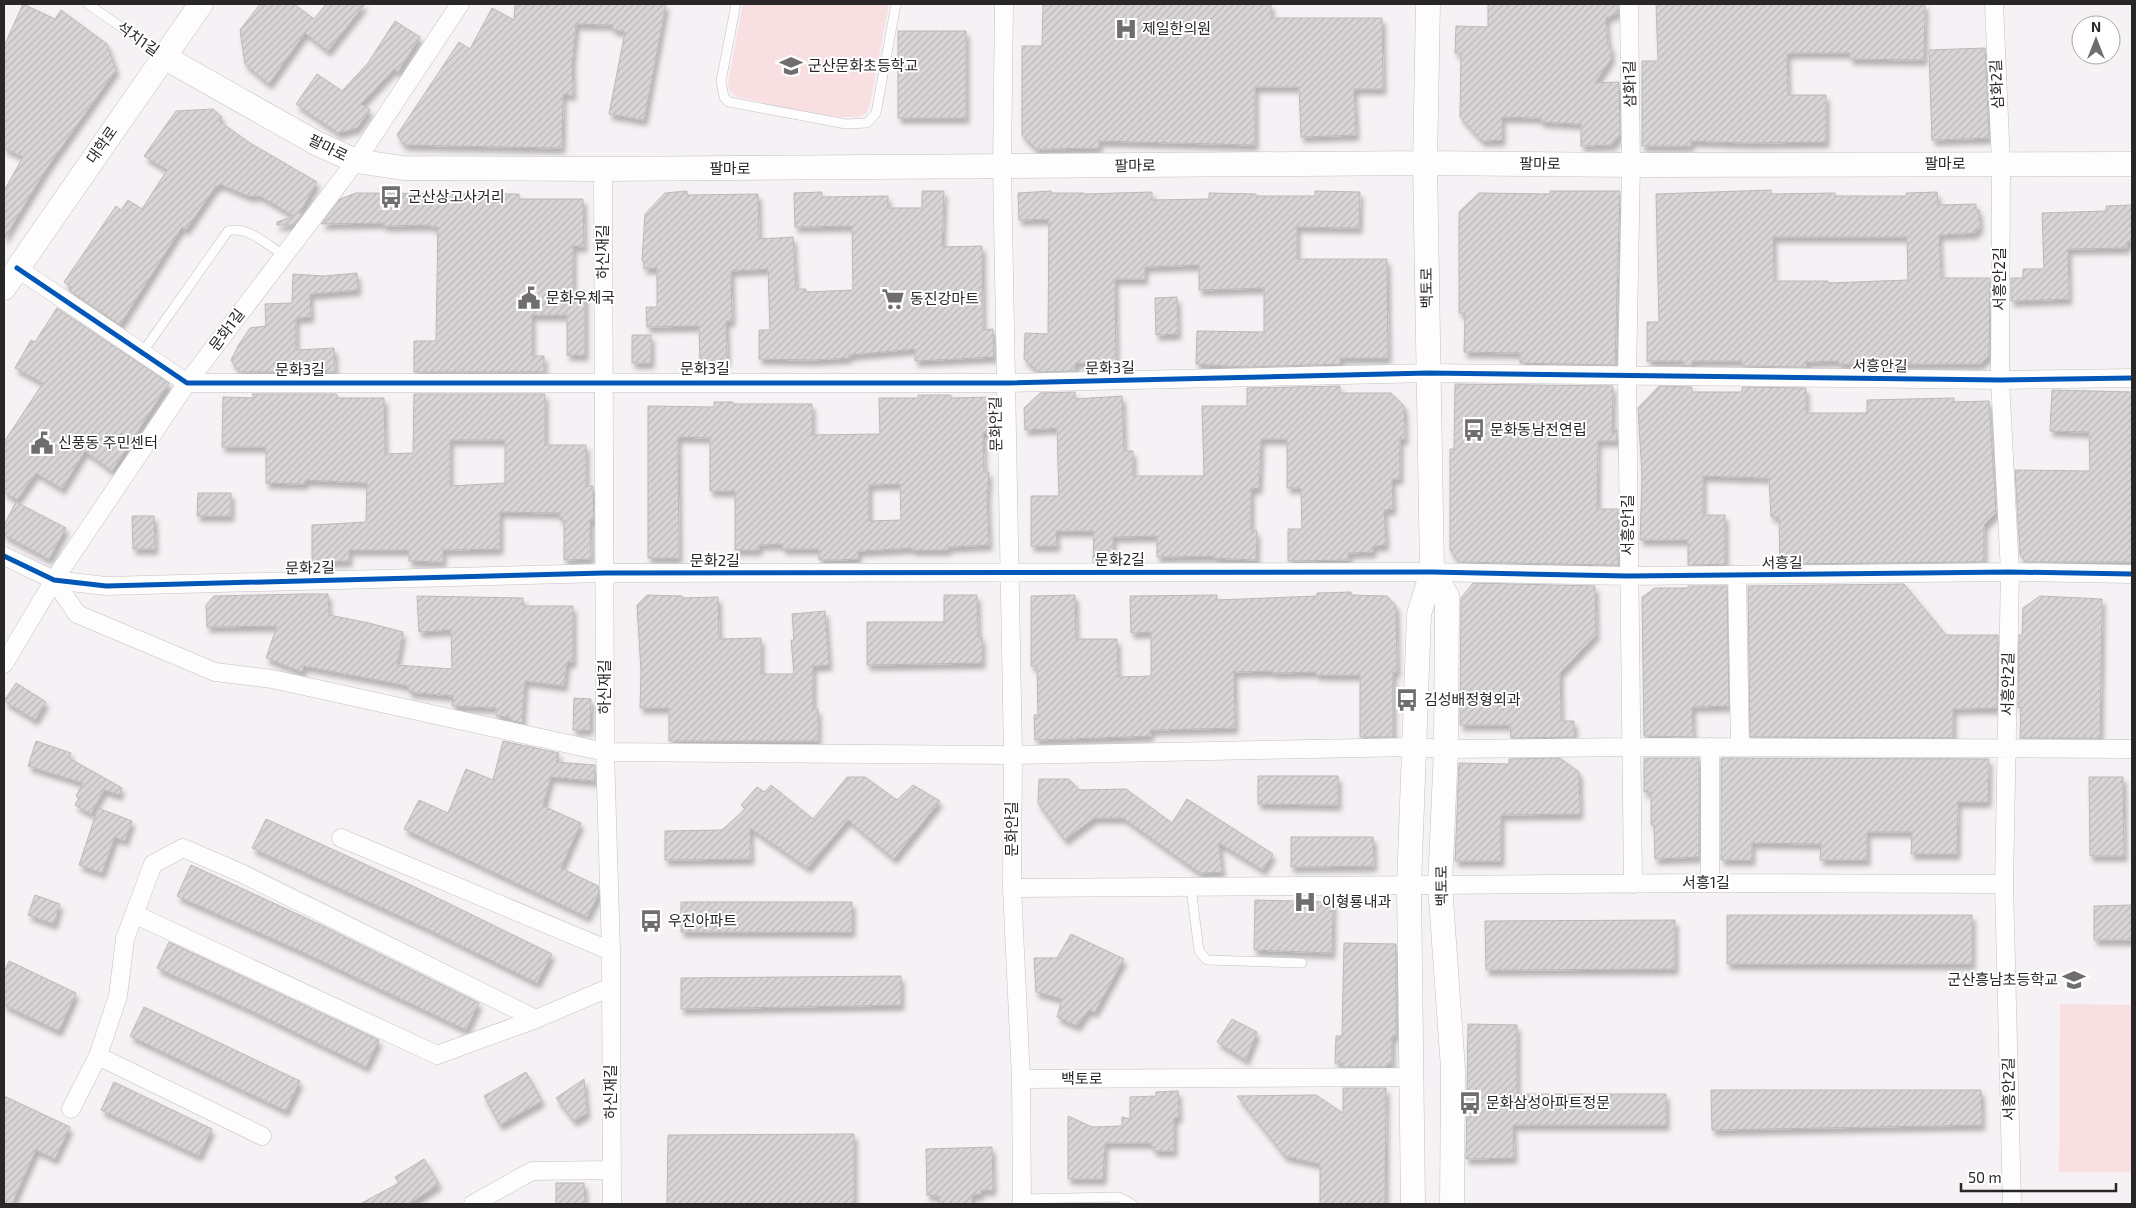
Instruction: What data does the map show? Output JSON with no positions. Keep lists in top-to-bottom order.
{
  "streets": {
    "street": [
      "삼화1길",
      "삼화2길",
      "대학로",
      "팔마로",
      "하신재길",
      "서흥안2길",
      "백토로",
      "문화1길",
      "서흥안길",
      "문화3길",
      "문화안길",
      "서흥안1길",
      "문화2길",
      "서흥길",
      "서흥1길"
    ],
    "lane": ["석치1길"]
  },
  "crossings": [
    ["석치1길", "대학로"],
    ["석치1길", "팔마로"],
    ["삼화1길", "팔마로"],
    ["삼화1길", "서흥안1길"],
    ["삼화2길", "팔마로"],
    ["삼화2길", "서흥안2길"],
    ["대학로", "팔마로"],
    ["팔마로", "하신재길"],
    ["팔마로", "서흥안2길"],
    ["팔마로", "백토로"],
    ["팔마로", "문화1길"],
    ["팔마로", "문화안길"],
    ["팔마로", "서흥안1길"],
    ["하신재길", "문화3길"],
    ["하신재길", "문화2길"],
    ["서흥안2길", "서흥안길"],
    ["서흥안2길", "서흥길"],
    ["서흥안2길", "서흥1길"],
    ["백토로", "문화3길"],
    ["백토로", "문화안길"],
    ["백토로", "문화2길"],
    ["백토로", "서흥길"],
    ["백토로", "서흥1길"],
    ["문화1길", "문화3길"],
    ["문화1길", "문화2길"],
    ["서흥안길", "문화3길"],
    ["서흥안길", "서흥안1길"],
    ["문화3길", "문화안길"],
    ["문화3길", "서흥안1길"],
    ["문화안길", "문화2길"],
    ["문화안길", "서흥1길"],
    ["서흥안1길", "서흥길"],
    ["서흥안1길", "서흥1길"],
    ["문화2길", "서흥길"]
  ],
  "places": {
    "hospital": ["제일한의원", "이형룡내과"],
    "school or university": ["군산문화초등학교", "군산흥남초등학교"],
    "bus stop": [
      "군산상고사거리",
      "문화동남전연립",
      "김성배정형외과",
      "우진아파트",
      "문화삼성아파트정문"
    ],
    "public building": ["문화우체국", "신풍동 주민센터"],
    "supermarket": ["동진강마트"]
  },
  "scale_bar": "50 m",
  "north": "top"
}
